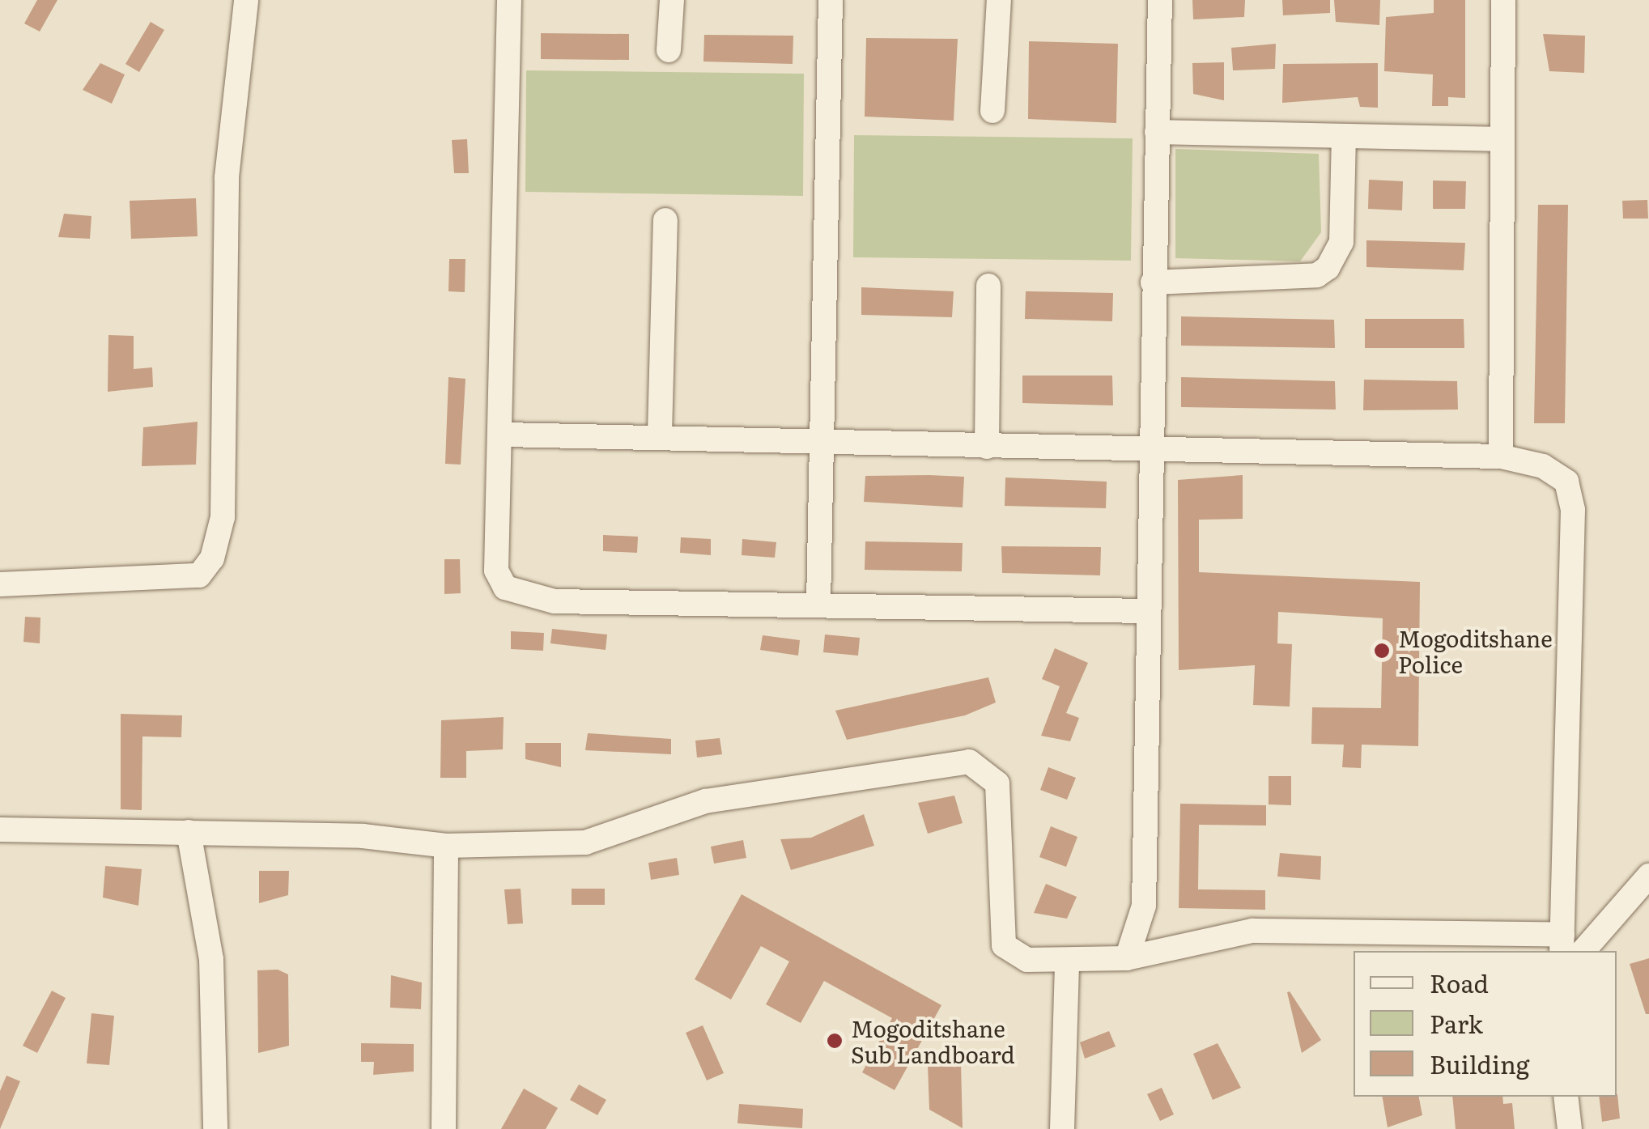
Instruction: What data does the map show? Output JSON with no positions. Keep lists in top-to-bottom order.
{
  "places": ["Mogoditshane Police", "Mogoditshane Sub Landboard"],
  "legend": ["Road", "Park", "Building"]
}
